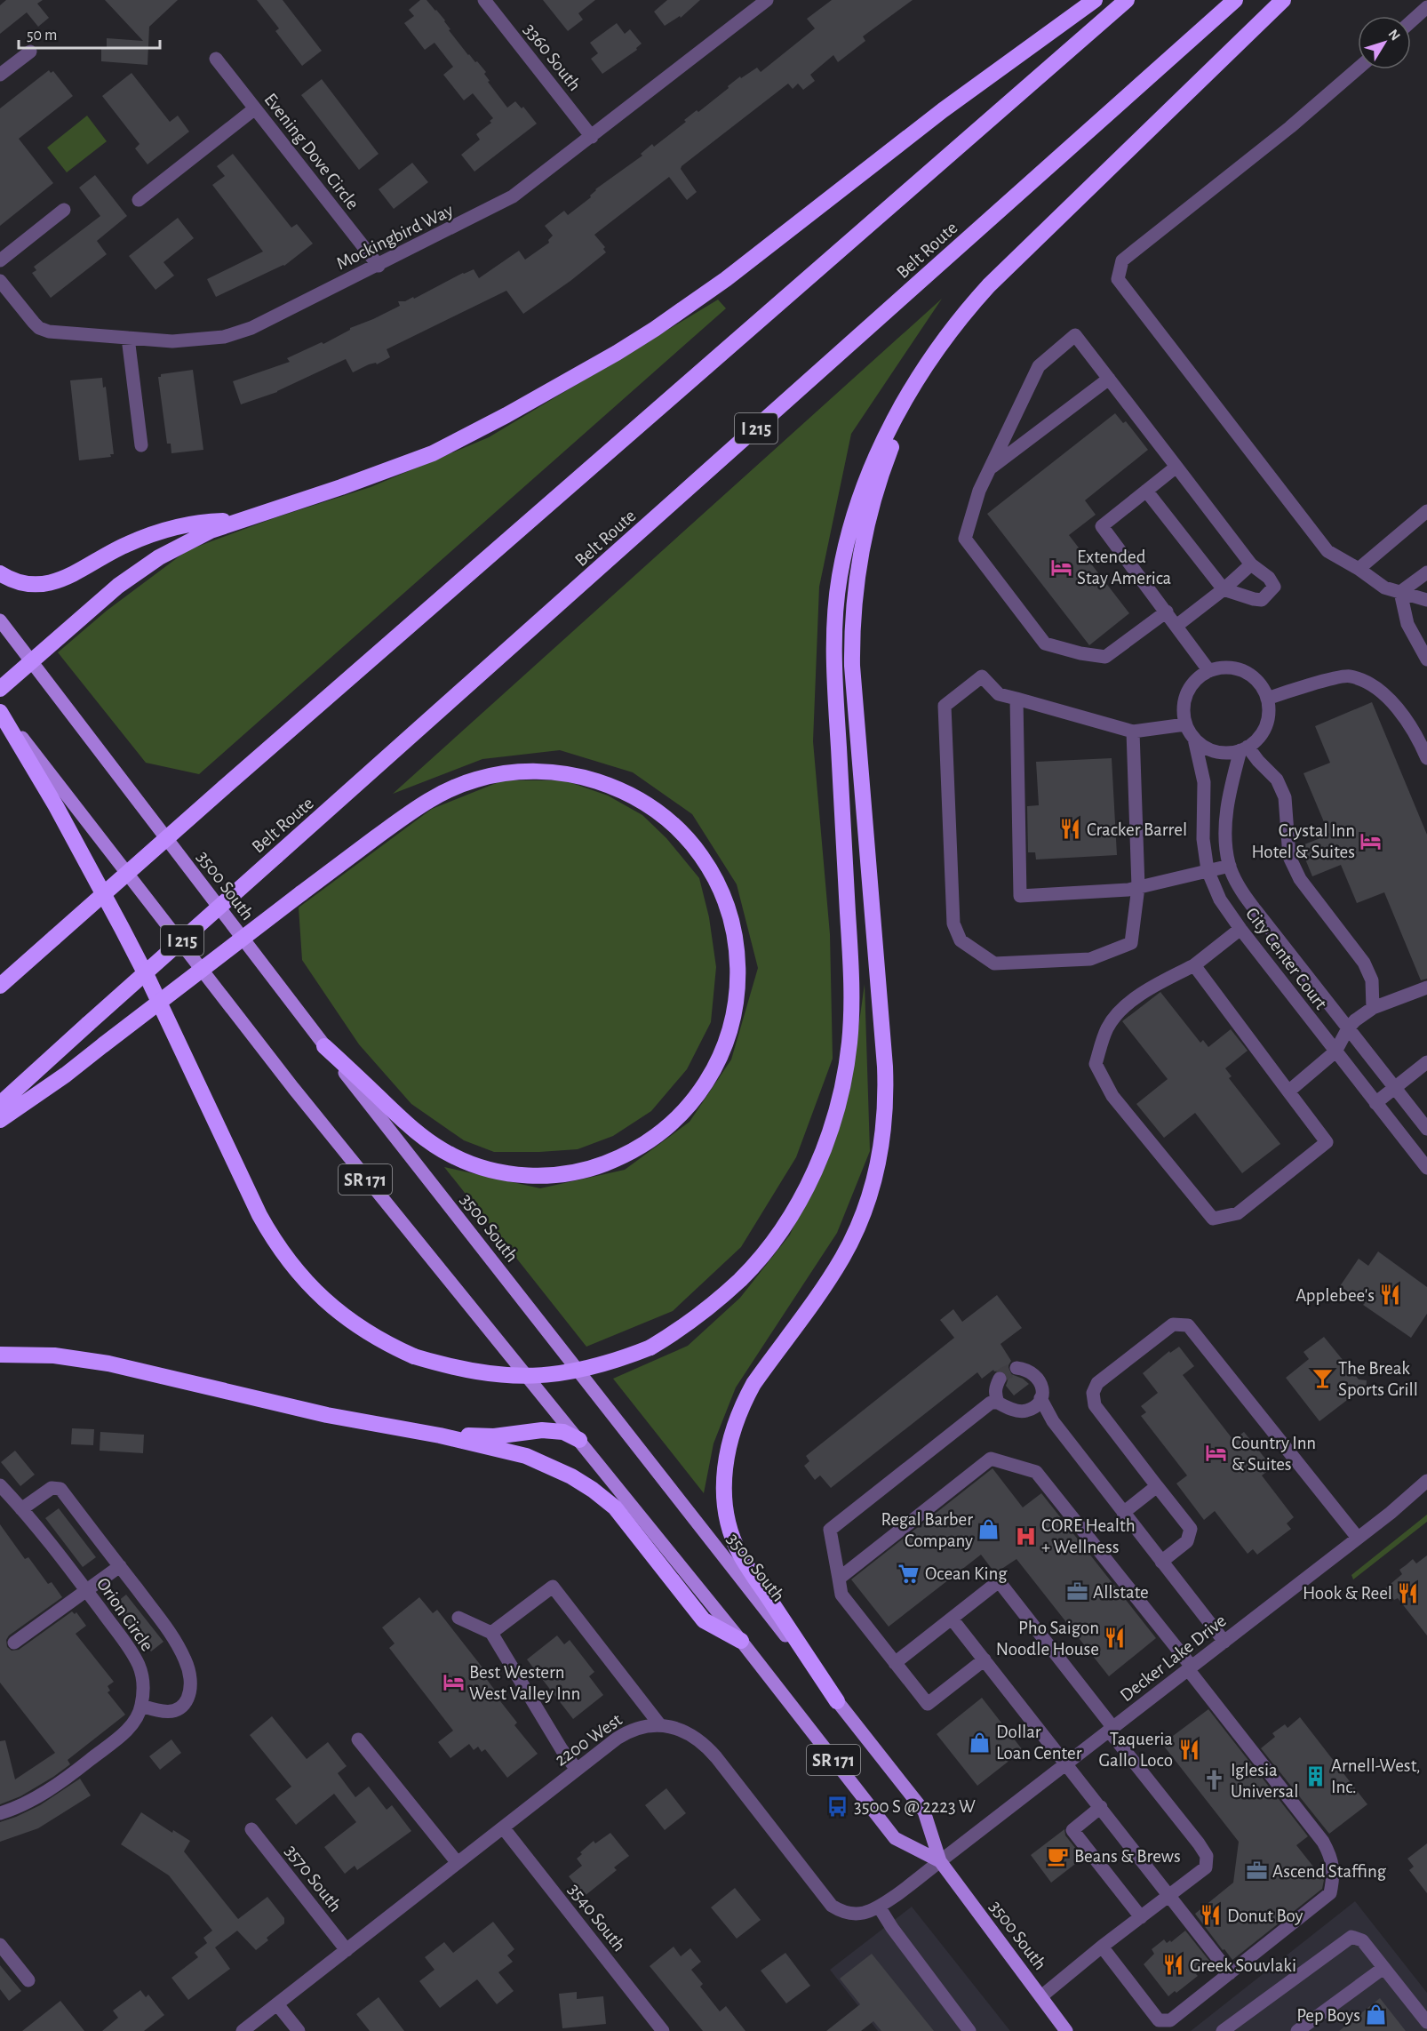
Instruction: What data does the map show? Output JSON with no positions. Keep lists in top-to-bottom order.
{
  "streets": {
    "highway": ["Belt Route", "I 215"],
    "main road": ["3500 South", "SR 171"],
    "street": [
      "3360 South",
      "Evening Dove Circle",
      "Mockingbird Way",
      "City Center Court",
      "Orion Circle",
      "Decker Lake Drive",
      "2200 West",
      "3570 South",
      "3540 South"
    ]
  },
  "crossings": [
    ["3360 South", "Mockingbird Way"],
    ["Evening Dove Circle", "Mockingbird Way"],
    ["3500 South", "Decker Lake Drive"],
    ["3500 South", "2200 West"],
    ["Decker Lake Drive", "2200 West"],
    ["2200 West", "3570 South"],
    ["2200 West", "3540 South"]
  ],
  "places": {
    "hotel": [
      "Extended Stay America",
      "Crystal Inn Hotel & Suites",
      "Country Inn & Suites",
      "Best Western West Valley Inn"
    ],
    "restaurant": [
      "Cracker Barrel",
      "Applebee's",
      "Hook & Reel",
      "Pho Saigon Noodle House",
      "Taqueria Gallo Loco",
      "Donut Boy",
      "Greek Souvlaki"
    ],
    "bar": ["The Break Sports Grill"],
    "shop": ["Regal Barber Company", "Dollar Loan Center", "Pep Boys"],
    "hospital": ["CORE Health + Wellness"],
    "supermarket": ["Ocean King"],
    "office": ["Allstate", "Ascend Staffing"],
    "building": ["Arnell-West, Inc."],
    "church": ["Iglesia Universal"],
    "bus stop": ["3500 S @ 2223 W"],
    "cafe": ["Beans & Brews"]
  },
  "scale_bar": "50 m",
  "north": "top right"
}
